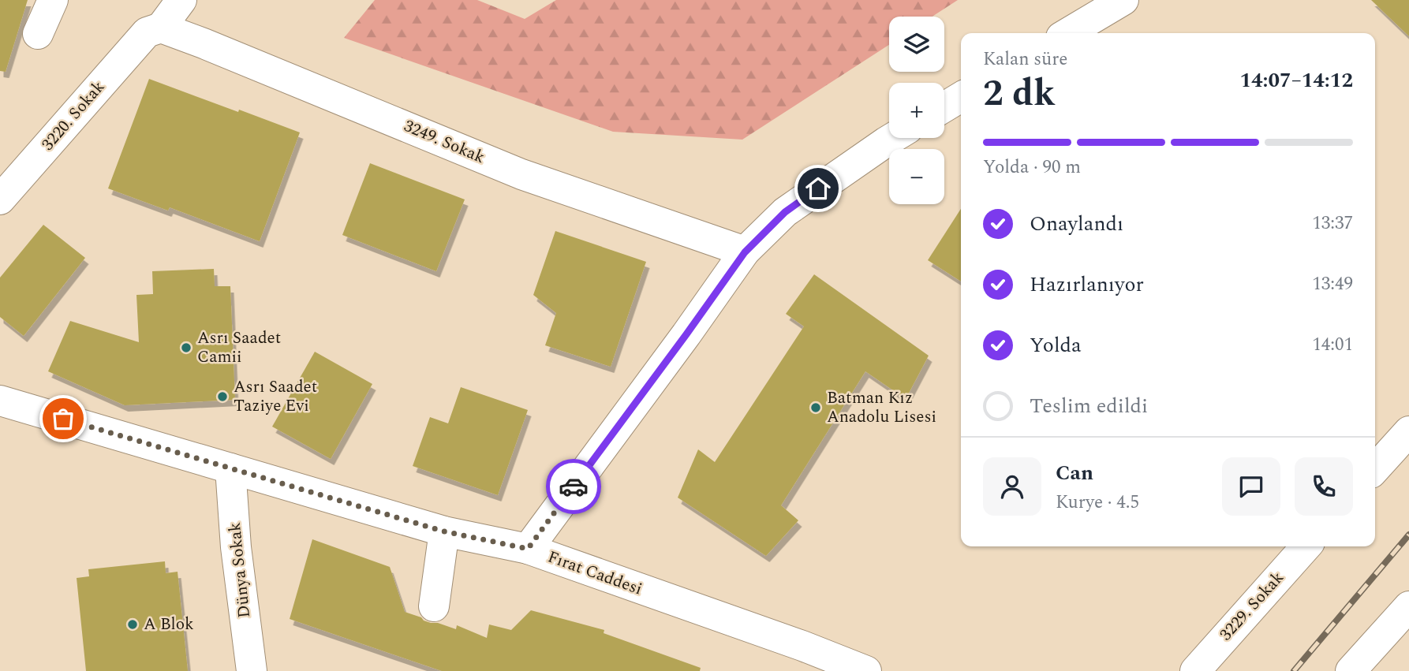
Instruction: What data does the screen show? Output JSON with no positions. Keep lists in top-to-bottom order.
{
  "streets": {
    "street": [
      "3220. Sokak",
      "3249. Sokak",
      "Dünya Sokak",
      "Fırat Caddesi",
      "3229. Sokak"
    ]
  },
  "crossings": [
    ["3220. Sokak", "3249. Sokak"],
    ["Dünya Sokak", "Fırat Caddesi"]
  ],
  "places": [
    "Asrı Saadet Camii",
    "Asrı Saadet Taziye Evi",
    "Batman Kız Anadolu Lisesi",
    "A Blok"
  ],
  "page": {
    "map_buttons": ["+", "−"],
    "heading": ["2 dk", "Kalan süre", "14:07–14:12"],
    "panel": ["Can", "Kurye · 4.5"],
    "bar": "Yolda · 90 m",
    "list": [
      ["Onaylandı", "13:37"],
      ["Hazırlanıyor", "13:49"],
      ["Yolda", "14:01"],
      "Teslim edildi"
    ]
  }
}
